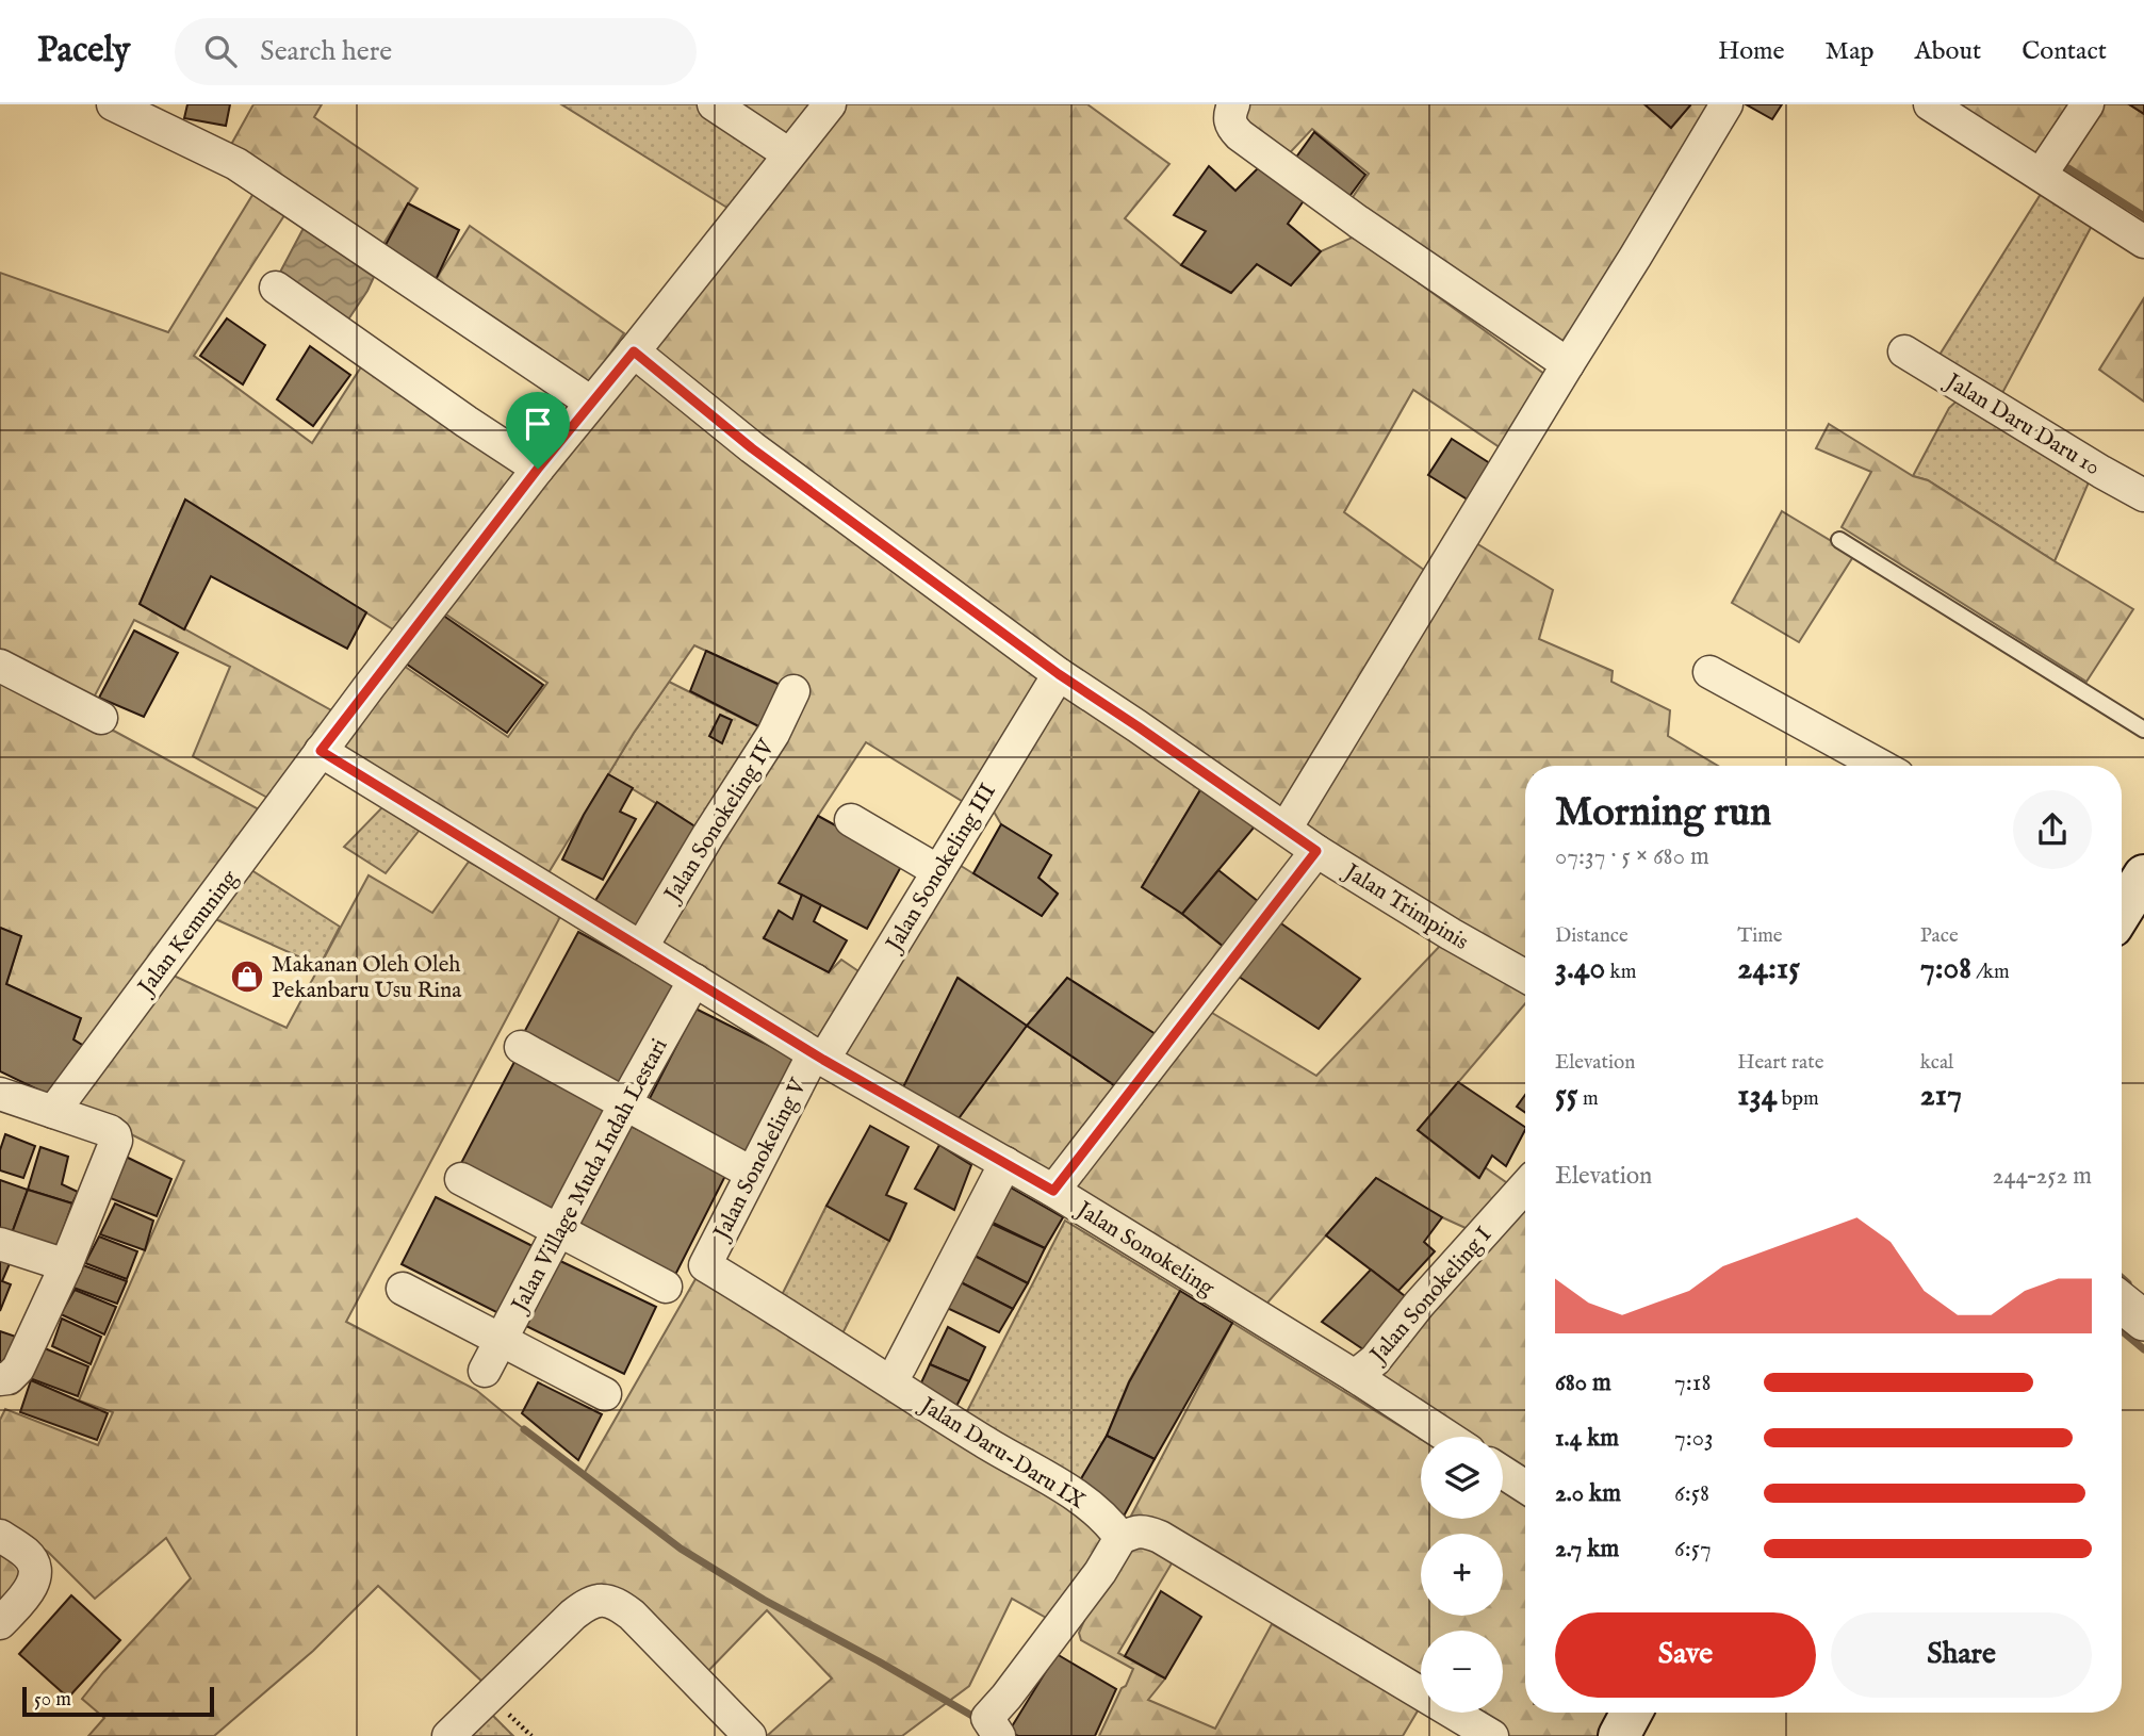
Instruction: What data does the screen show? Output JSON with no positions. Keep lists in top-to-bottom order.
{
  "streets": {
    "street": [
      "Jalan Daru Daru 10",
      "Jalan Sonokeling IV",
      "Jalan Sonokeling III",
      "Jalan Trimpinis",
      "Jalan Kemuning",
      "Jalan Sonokeling V",
      "Jalan Village Muda Indah Lestari",
      "Jalan Sonokeling",
      "Jalan Sonokeling I",
      "Jalan Daru-Daru IX"
    ]
  },
  "crossings": [
    ["Jalan Sonokeling IV", "Jalan Sonokeling"],
    ["Jalan Sonokeling III", "Jalan Trimpinis"],
    ["Jalan Sonokeling III", "Jalan Sonokeling V"],
    ["Jalan Sonokeling III", "Jalan Sonokeling"],
    ["Jalan Trimpinis", "Jalan Kemuning"],
    ["Jalan Kemuning", "Jalan Sonokeling"],
    ["Jalan Sonokeling V", "Jalan Sonokeling"],
    ["Jalan Sonokeling V", "Jalan Daru-Daru IX"],
    ["Jalan Village Muda Indah Lestari", "Jalan Sonokeling"],
    ["Jalan Sonokeling", "Jalan Sonokeling I"]
  ],
  "places": {
    "shop": ["Makanan Oleh Oleh Pekanbaru Usu Rina"]
  },
  "scale_bar": "50 m",
  "page": {
    "header": "Pacely",
    "search": "Search here",
    "nav": [
      "Home",
      "Map",
      "About",
      "Contact"
    ],
    "heading": ["Morning run", "07:37 · 5 × 680 m"],
    "stats": [
      ["Distance", "3.40 km"],
      ["Time", "24:15"],
      ["Pace", "7:08 /km"],
      ["Elevation", "55 m"],
      ["Heart rate", "134 bpm"],
      ["kcal", "217"]
    ],
    "chart": ["Elevation", "244–252 m"],
    "list": [
      {
        "name": "680 m",
        "note": "7:18"
      },
      {
        "name": "1.4 km",
        "note": "7:03"
      },
      {
        "name": "2.0 km",
        "note": "6:58"
      },
      {
        "name": "2.7 km",
        "note": "6:57"
      }
    ],
    "map_buttons": ["+", "−"],
    "buttons": ["Save", "Share"],
    "scale": "50 m"
  }
}
